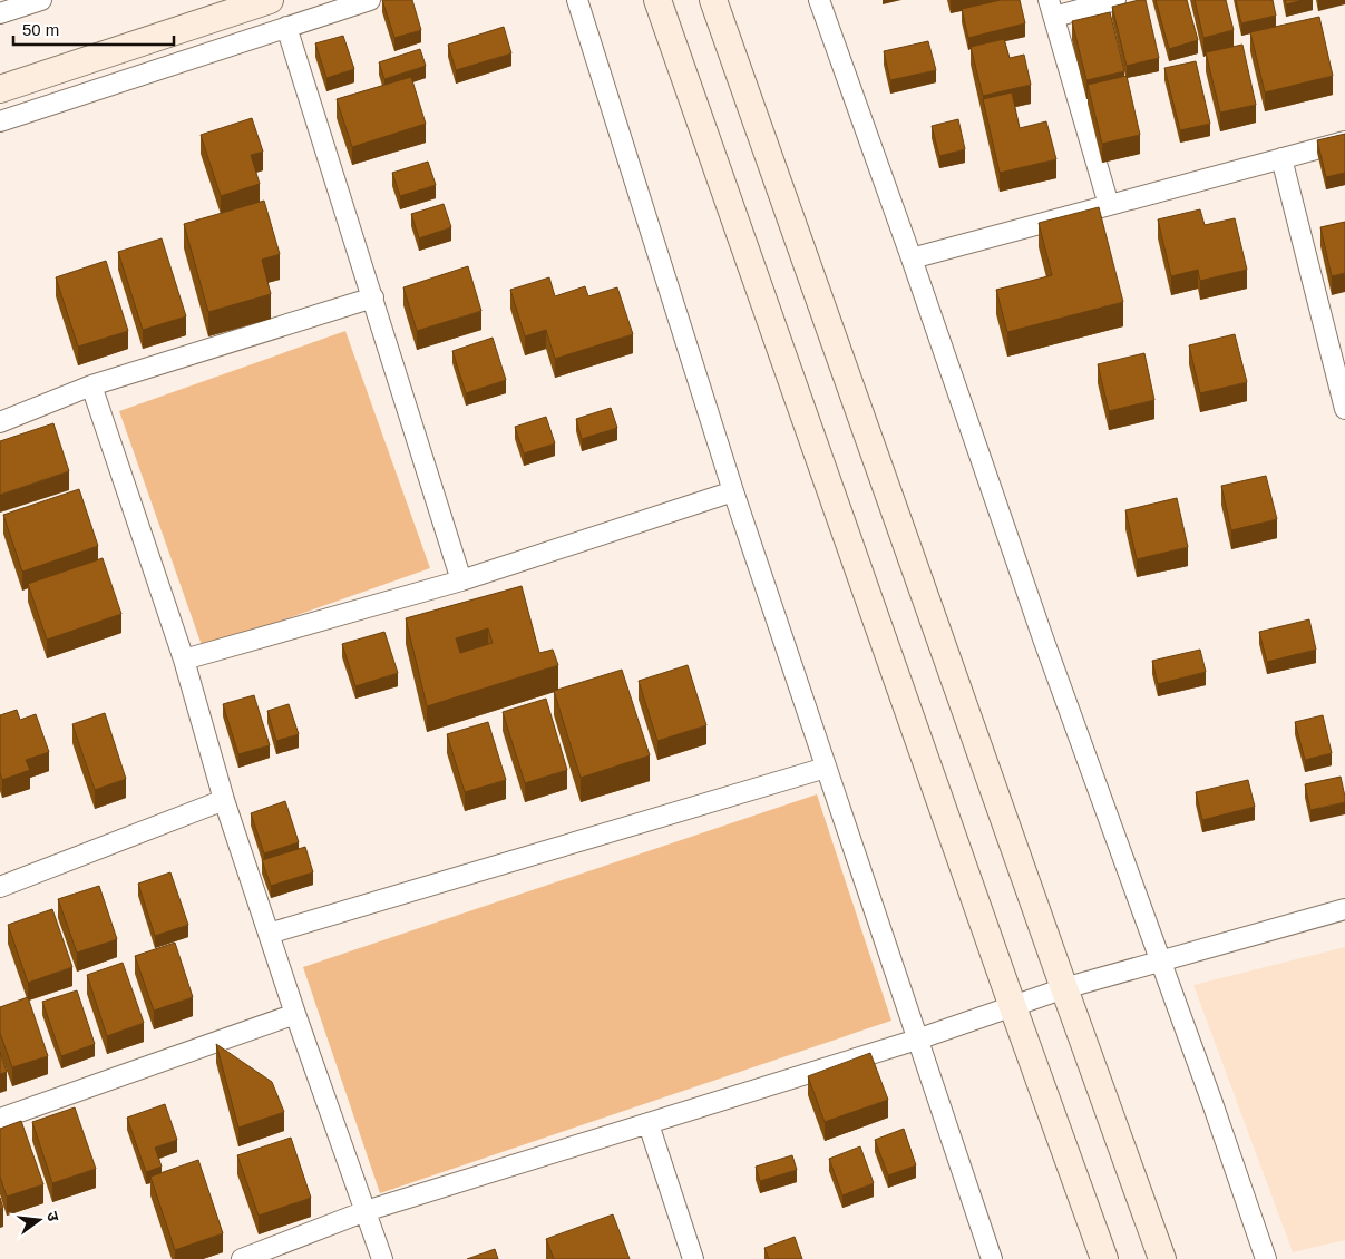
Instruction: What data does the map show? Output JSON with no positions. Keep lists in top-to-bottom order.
{
  "scale_bar": "50 m",
  "north": "right"
}
